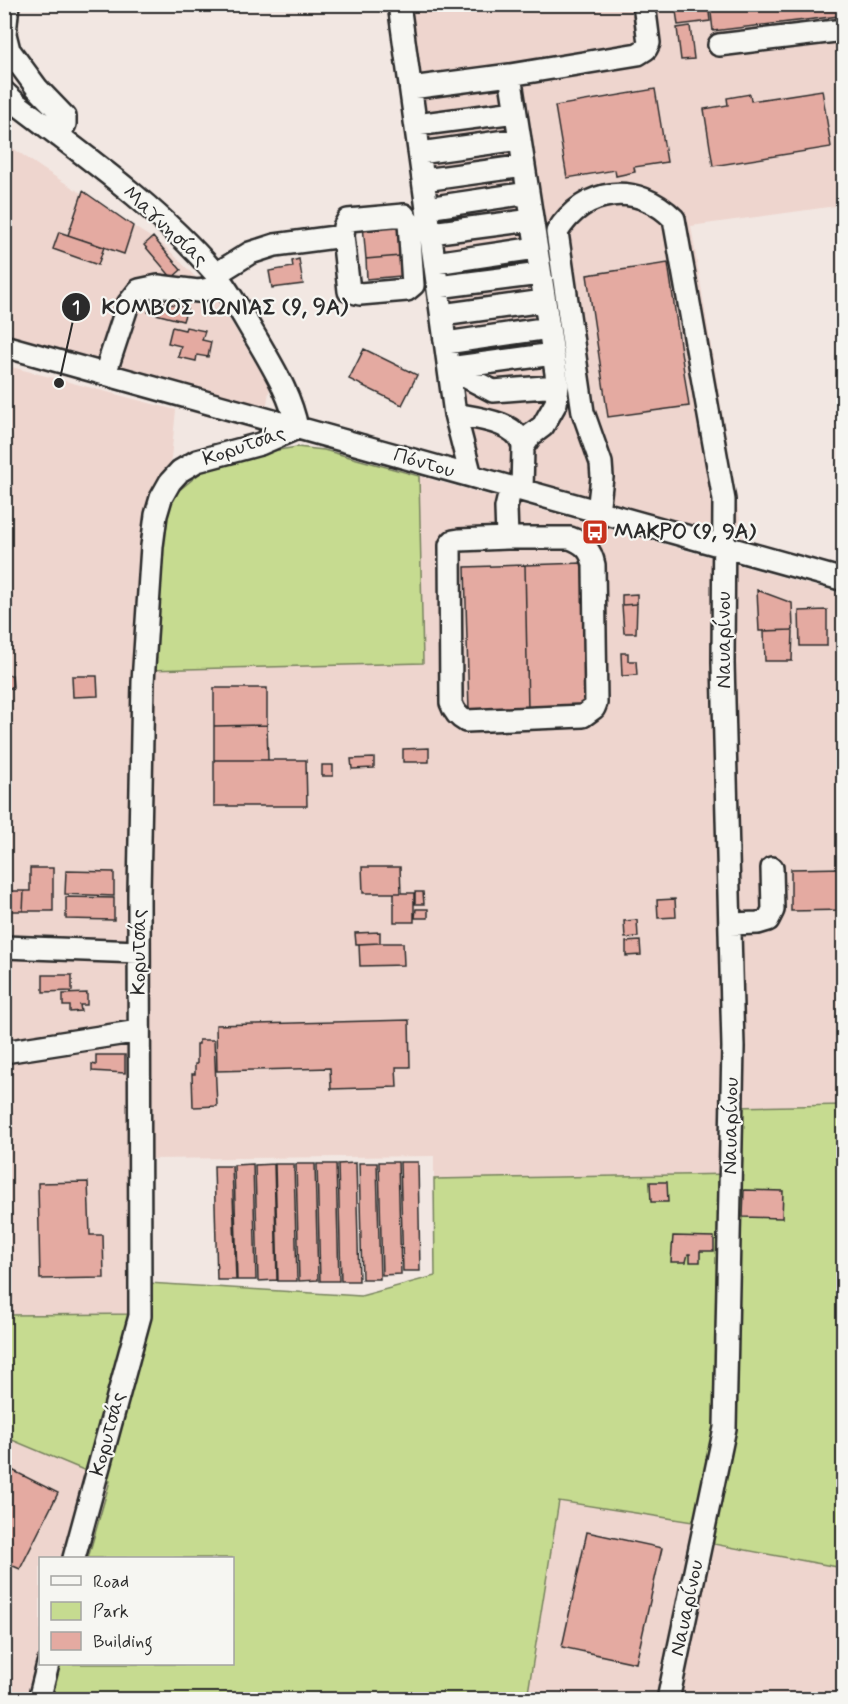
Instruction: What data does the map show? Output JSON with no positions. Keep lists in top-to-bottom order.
{
  "streets": {
    "street": [
      "Μαγνησίας",
      "Κορυτσάς",
      "Πόντου",
      "Ναυαρίνου"
    ]
  },
  "crossings": [
    ["Μαγνησίας", "Κορυτσάς"],
    ["Μαγνησίας", "Πόντου"],
    ["Κορυτσάς", "Πόντου"],
    ["Πόντου", "Ναυαρίνου"]
  ],
  "places": {
    "other": ["ΚΟΜΒΟΣ ΙΩΝΙΑΣ (9, 9Α)"],
    "bus stop": ["ΜΑΚΡΟ (9, 9Α)"]
  },
  "legend": ["Road", "Park", "Building"]
}
